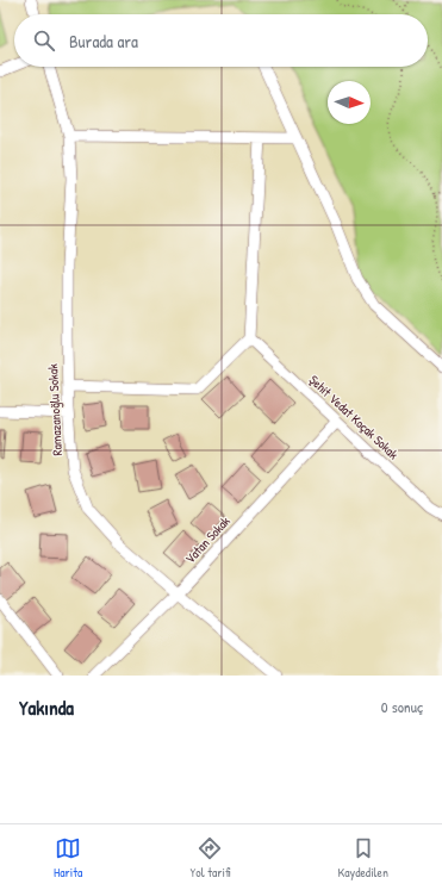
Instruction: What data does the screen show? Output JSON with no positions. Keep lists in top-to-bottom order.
{
  "streets": {
    "street": ["Ramazanoğlu Sokak", "Şehit Vedat Koçak Sokak", "Vatan Sokak"]
  },
  "crossings": [
    ["Ramazanoğlu Sokak", "Vatan Sokak"],
    ["Şehit Vedat Koçak Sokak", "Vatan Sokak"]
  ],
  "north": "right",
  "page": {
    "search": "Burada ara",
    "heading": ["Yakında", "0 sonuç"],
    "nav": ["Harita", "Yol tarifi", "Kaydedilen"]
  }
}
